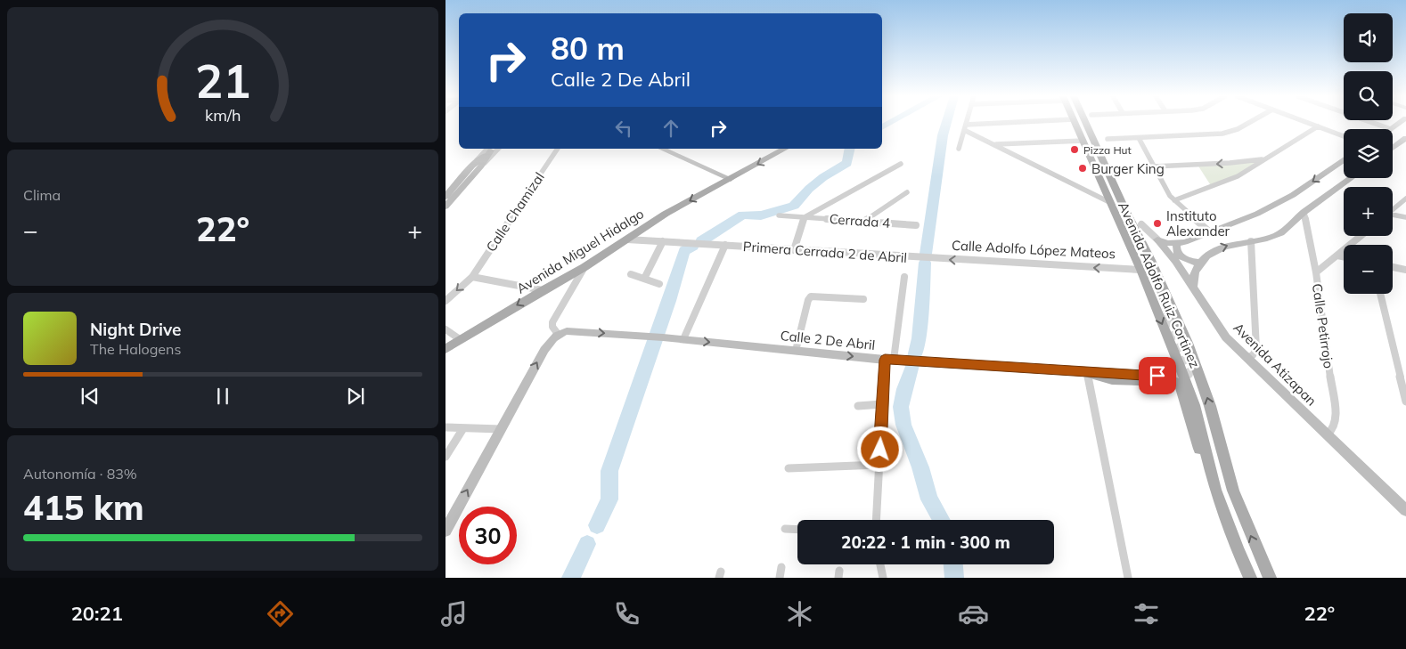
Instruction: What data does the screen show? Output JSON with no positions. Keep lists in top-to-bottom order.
{
  "streets": {
    "main road": ["Avenida Miguel Hidalgo", "Avenida Adolfo Ruiz Cortinez"],
    "street": [
      "Calle Chamizal",
      "Cerrada 4",
      "Calle Adolfo López Mateos",
      "Primera Cerrada 2 de Abril",
      "Calle Petirrojo",
      "Calle 2 De Abril",
      "Avenida Atizapan"
    ]
  },
  "crossings": [
    ["Calle Adolfo López Mateos", "Primera Cerrada 2 de Abril"],
    ["Calle Adolfo López Mateos", "Avenida Adolfo Ruiz Cortinez"],
    ["Avenida Miguel Hidalgo", "Primera Cerrada 2 de Abril"],
    ["Calle Petirrojo", "Avenida Atizapan"]
  ],
  "one_way": ["Calle Adolfo López Mateos", "Avenida Miguel Hidalgo", "Calle 2 De Abril"],
  "places": ["Pizza Hut", "Burger King", "Instituto Alexander"],
  "page": {
    "map_buttons": ["+", "−"],
    "turn": ["80 m", "Calle 2 De Abril"],
    "tile": [
      "Clima",
      ["Autonomía · 83%", "415 km"]
    ],
    "heat": ["−", "22°", "+"],
    "song": ["Night Drive", "The Halogens"],
    "limit": "30",
    "trip": "20:22 · 1 min · 300 m",
    "tabs": ["20:21", "22°"],
    "gauge": ["21", "km/h"]
  }
}
